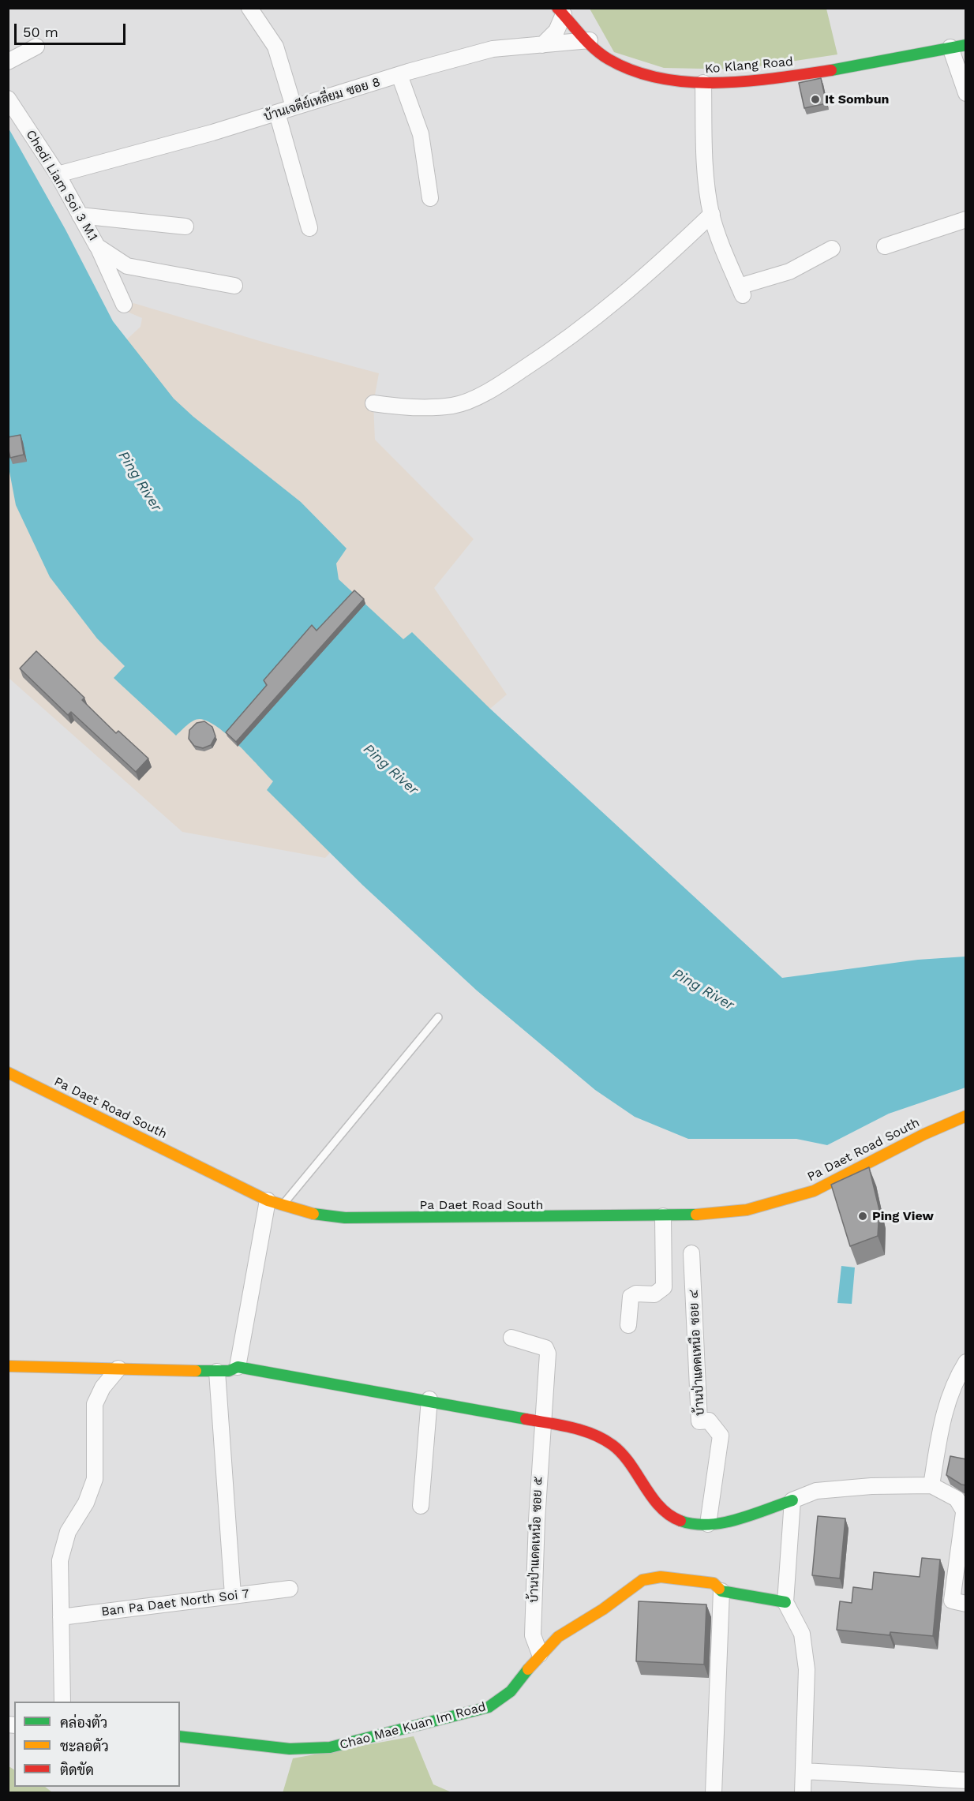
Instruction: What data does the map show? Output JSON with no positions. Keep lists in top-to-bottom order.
{
  "streets": {
    "street": [
      "Ko Klang Road",
      "บ้านเจดีย์เหลี่ยม ซอย 8",
      "Chedi Liam Soi 3 M.1",
      "Pa Daet Road South",
      "บ้านป่าแดดเหนือ ซอย ๔",
      "บ้านป่าแดดเหนือ ซอย ๕",
      "Ban Pa Daet North Soi 7",
      "Chao Mae Kuan Im Road"
    ]
  },
  "crossings": [
    ["Ko Klang Road", "บ้านเจดีย์เหลี่ยม ซอย 8"],
    ["บ้านเจดีย์เหลี่ยม ซอย 8", "Chedi Liam Soi 3 M.1"],
    ["บ้านป่าแดดเหนือ ซอย ๕", "Chao Mae Kuan Im Road"]
  ],
  "water": ["Ping River"],
  "places": ["It Sombun", "Ping View"],
  "legend": ["คล่องตัว", "ชะลอตัว", "ติดขัด"],
  "scale_bar": "50 m"
}
